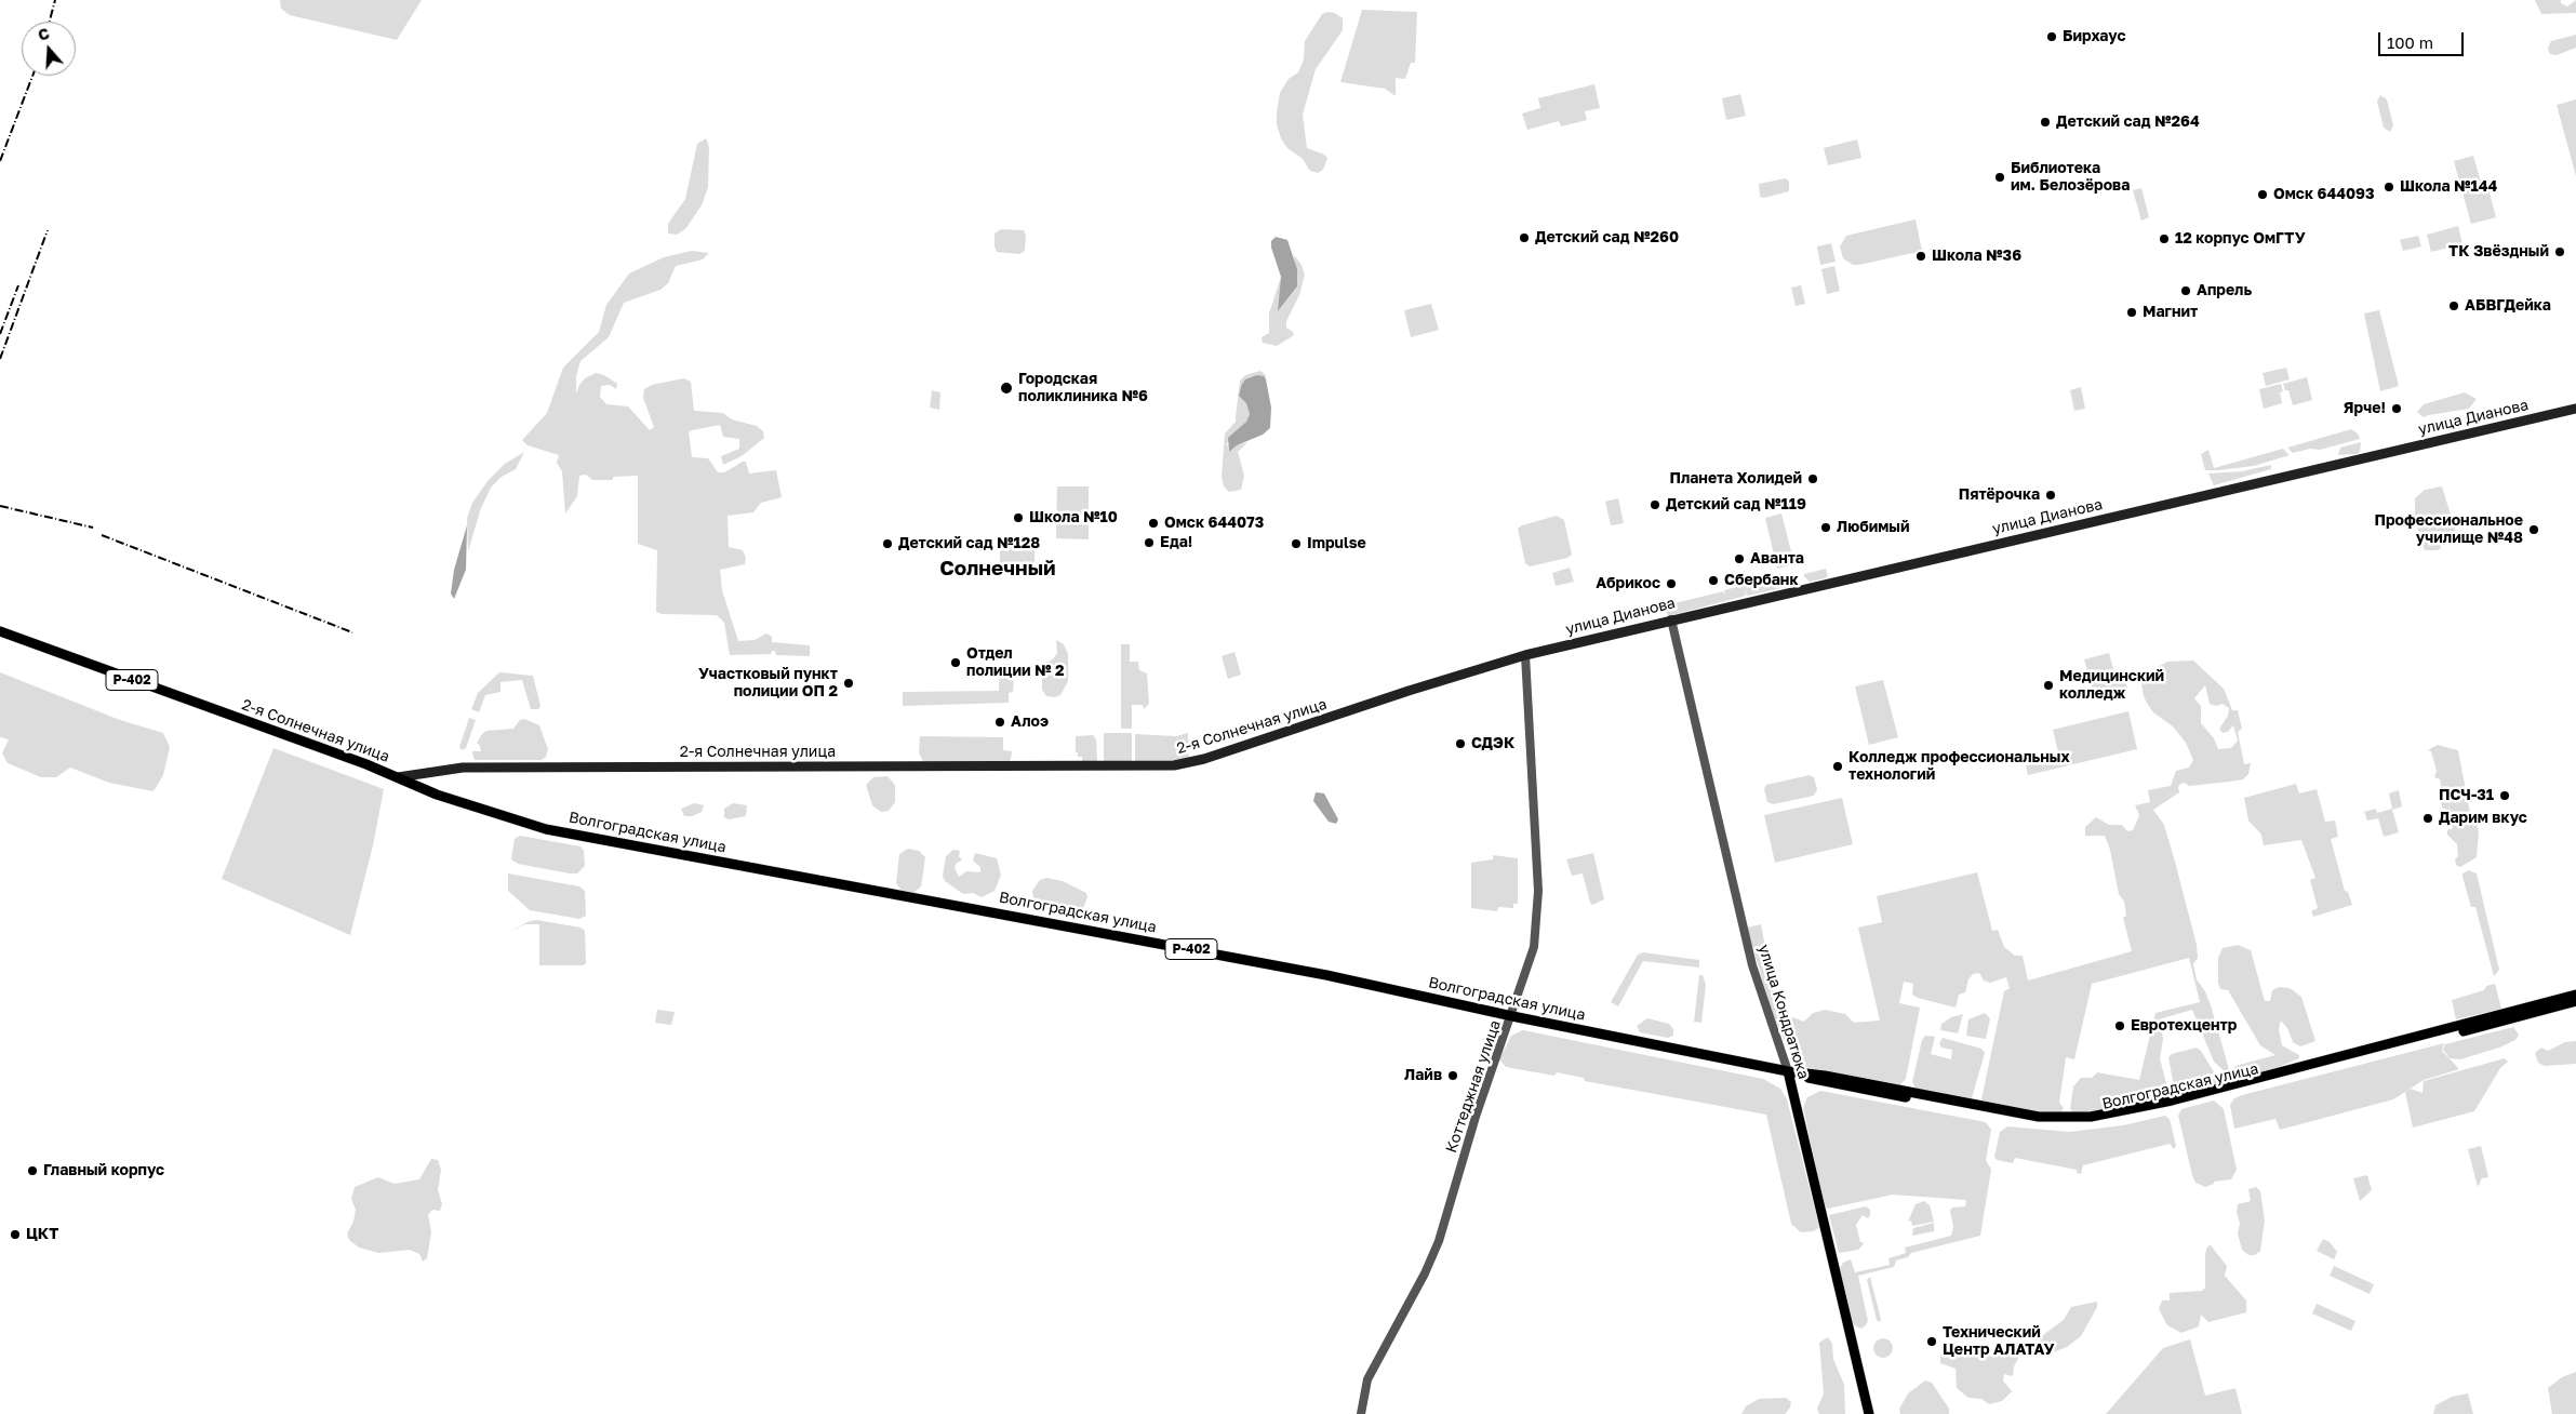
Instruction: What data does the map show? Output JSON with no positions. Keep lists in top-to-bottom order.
{
  "streets": {
    "main road": [
      "улица Дианова",
      "Р-402",
      "2-я Солнечная улица",
      "Волгоградская улица",
      "улица Кондратюка"
    ],
    "street": ["Коттеджная улица"]
  },
  "crossings": [
    ["улица Дианова", "2-я Солнечная улица"],
    ["улица Дианова", "улица Кондратюка"],
    ["улица Дианова", "Коттеджная улица"],
    ["2-я Солнечная улица", "Волгоградская улица"],
    ["2-я Солнечная улица", "Коттеджная улица"],
    ["Волгоградская улица", "улица Кондратюка"],
    ["Волгоградская улица", "Коттеджная улица"]
  ],
  "districts": ["Солнечный"],
  "places": [
    "Бирхаус",
    "Детский сад №264",
    "Библиотека им. Белозёрова",
    "Школа №144",
    "Омск 644093",
    "Детский сад №260",
    "12 корпус ОмГТУ",
    "ТК Звёздный",
    "Школа №36",
    "Апрель",
    "АБВГДейка",
    "Магнит",
    "Городская поликлиника №6",
    "Ярче!",
    "Планета Холидей",
    "Пятёрочка",
    "Детский сад №119",
    "Школа №10",
    "Омск 644073",
    "Любимый",
    "Профессиональное училище №48",
    "Еда!",
    "Детский сад №128",
    "Impulse",
    "Аванта",
    "Сбербанк",
    "Абрикос",
    "Отдел полиции № 2",
    "Участковый пункт полиции ОП 2",
    "Медицинский колледж",
    "Алоэ",
    "СДЭК",
    "Колледж профессиональных технологий",
    "ПСЧ-31",
    "Дарим вкус",
    "Евротехцентр",
    "Лайв",
    "Главный корпус",
    "ЦКТ",
    "Технический Центр АЛАТАУ"
  ],
  "scale_bar": "100 m",
  "north": "top"
}
